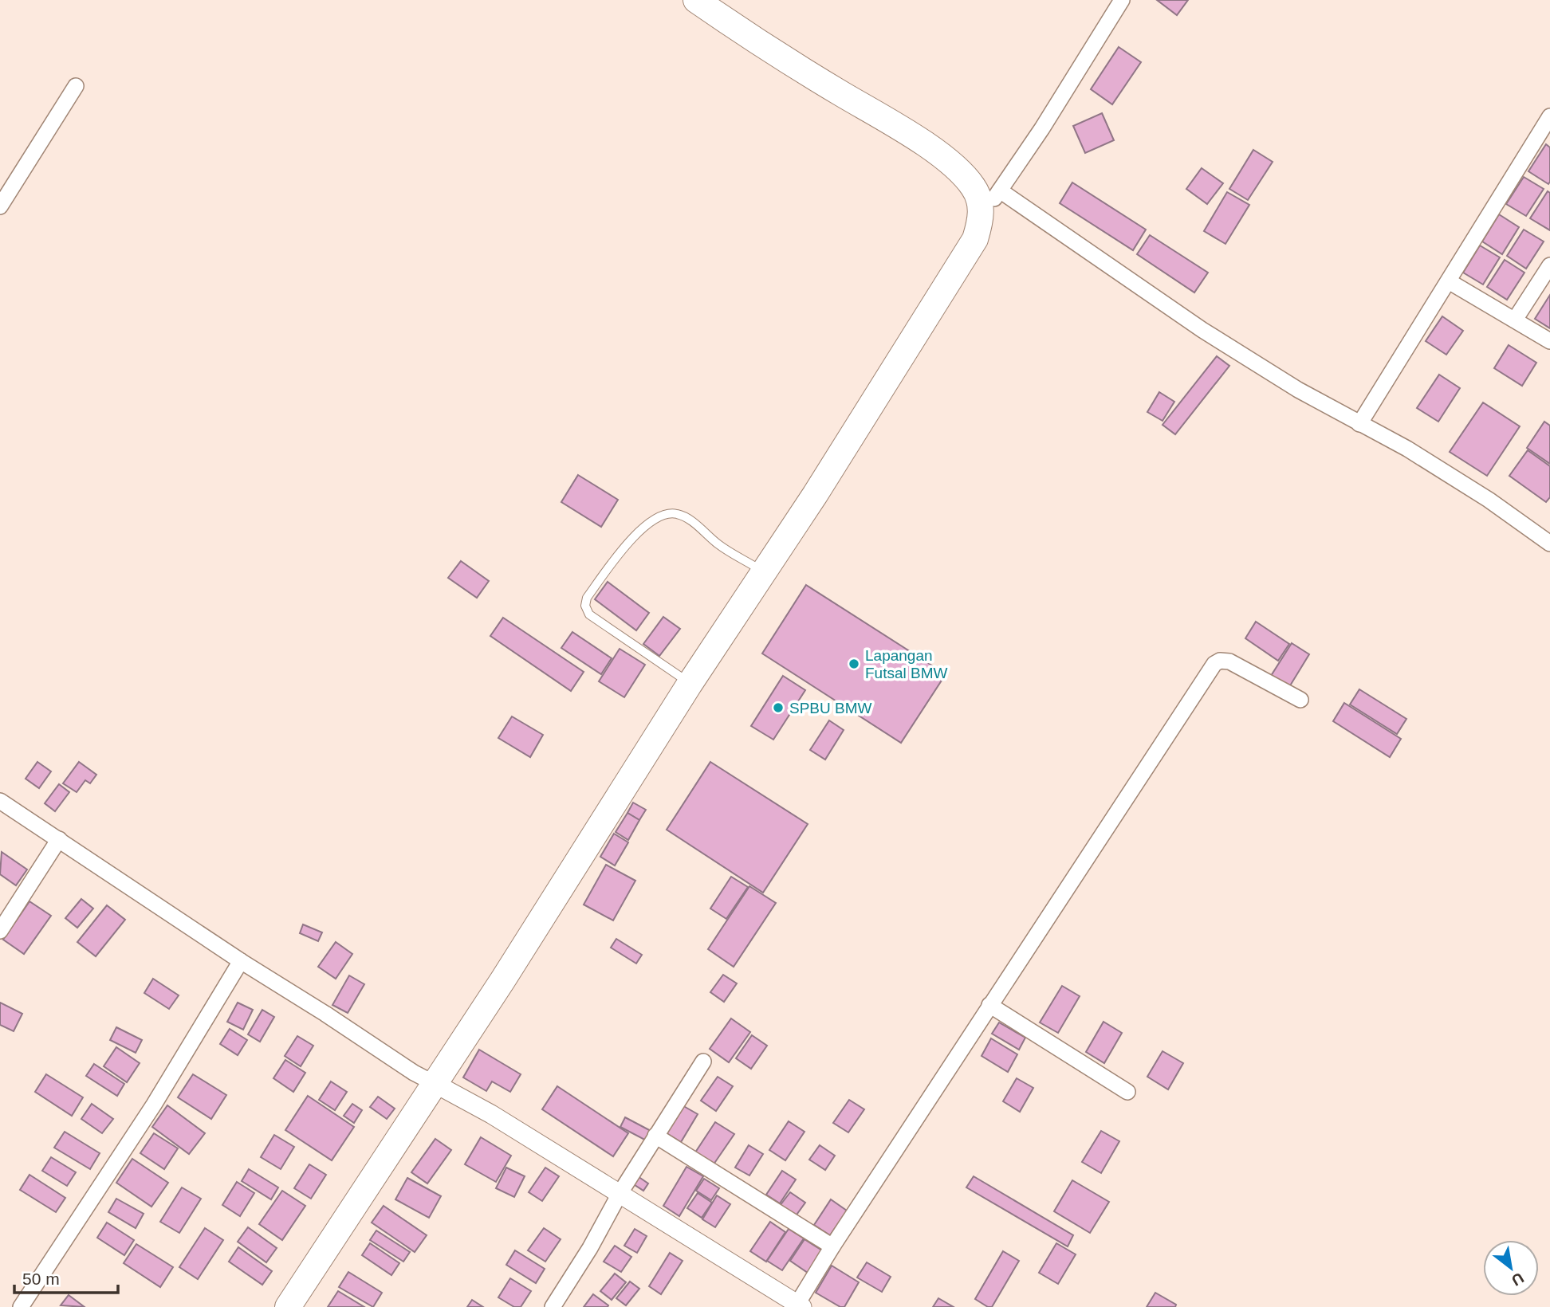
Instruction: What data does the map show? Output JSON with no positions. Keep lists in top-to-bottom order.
{
  "places": ["Lapangan Futsal BMW", "SPBU BMW"],
  "scale_bar": "50 m",
  "north": "bottom right"
}
